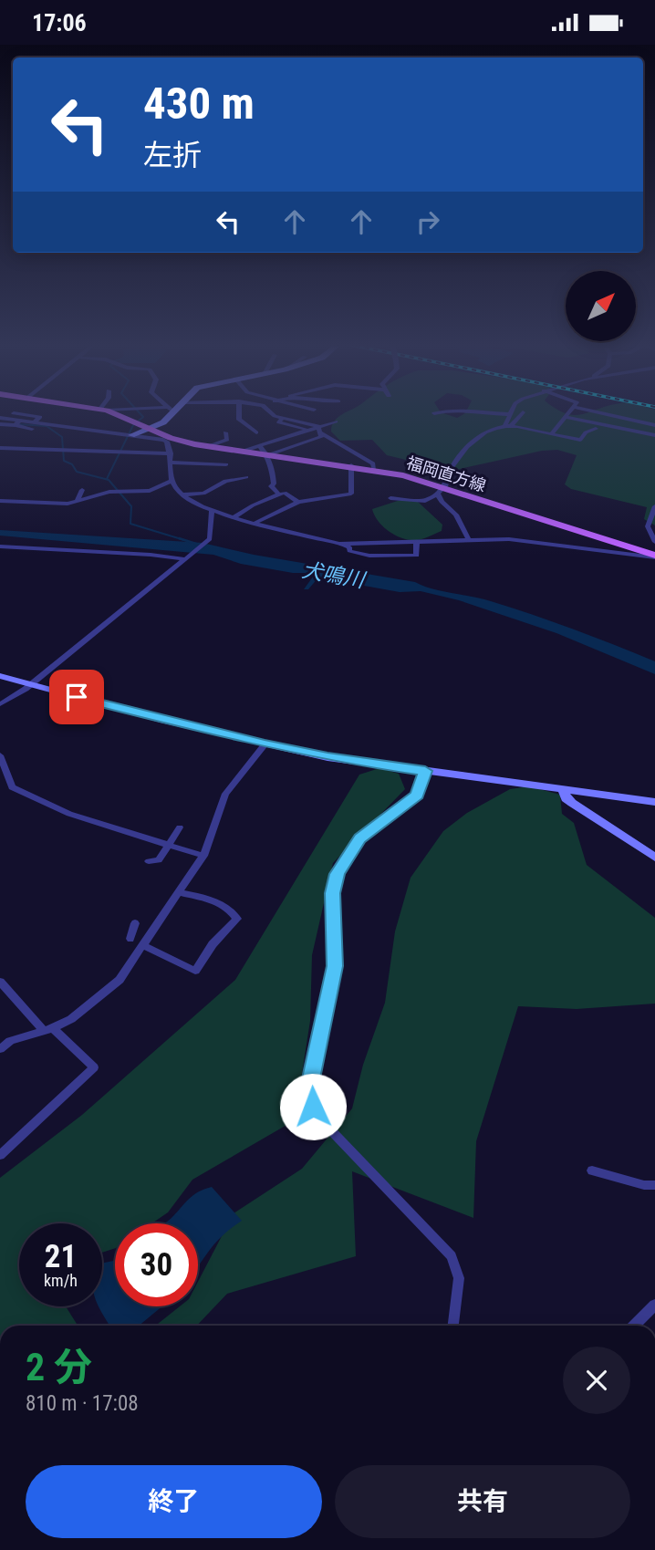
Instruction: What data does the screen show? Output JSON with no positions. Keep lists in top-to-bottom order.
{
  "streets": {
    "main road": ["福岡直方線"]
  },
  "water": ["犬鳴川"],
  "north": "top right",
  "page": {
    "status": "17:06",
    "turn": ["430 m", "左折"],
    "speed": "21 km/h",
    "limit": "30",
    "heading": ["2 分", "810 m · 17:08"],
    "buttons": ["終了", "共有"]
  }
}
